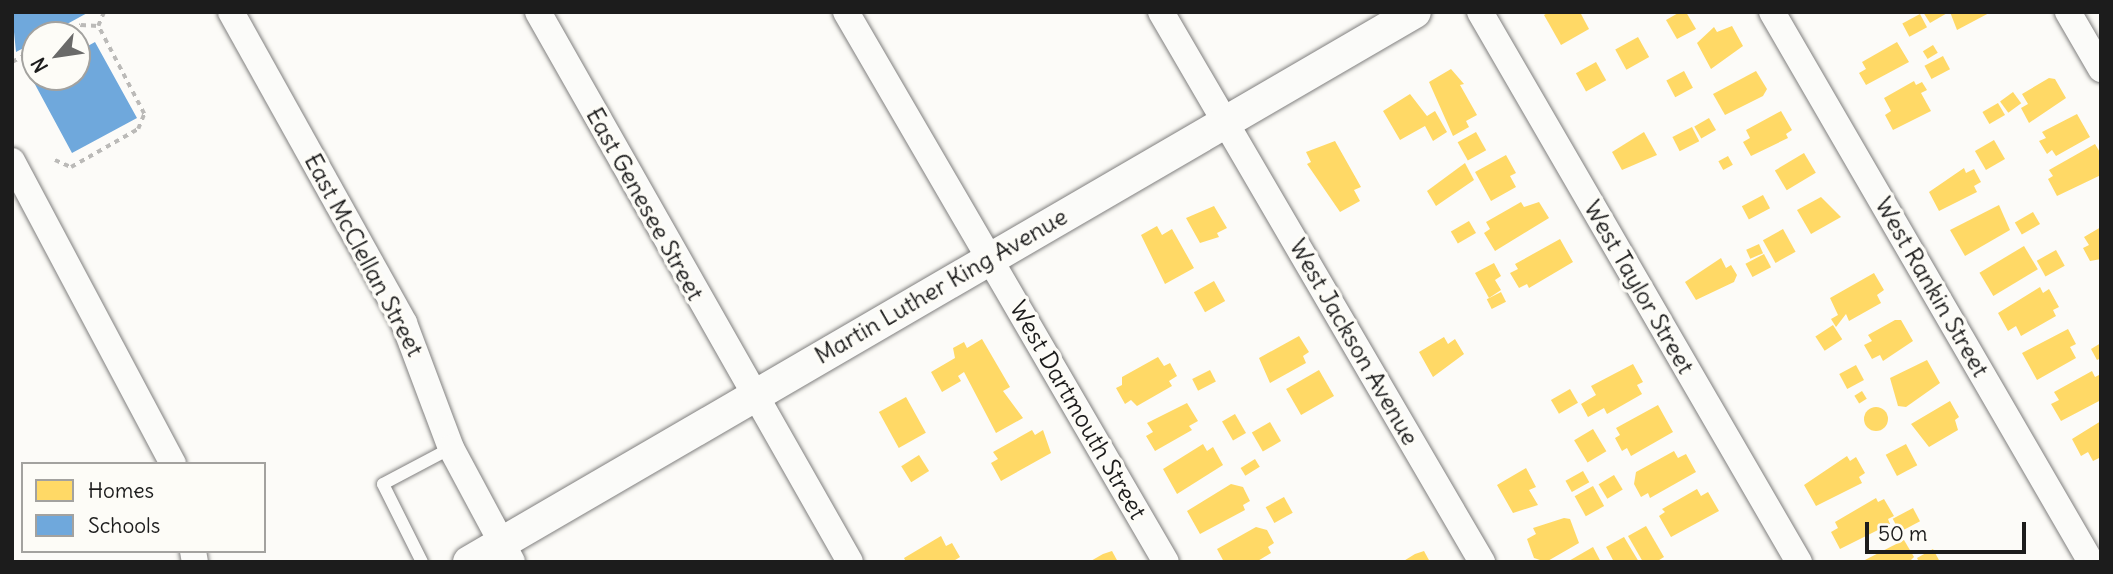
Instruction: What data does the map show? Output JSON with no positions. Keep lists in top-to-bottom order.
{
  "streets": {
    "street": [
      "East Genesee Street",
      "East McClellan Street",
      "Martin Luther King Avenue",
      "West Taylor Street",
      "West Rankin Street",
      "West Jackson Avenue",
      "West Dartmouth Street"
    ]
  },
  "crossings": [
    ["East Genesee Street", "Martin Luther King Avenue"],
    ["East McClellan Street", "Martin Luther King Avenue"],
    ["Martin Luther King Avenue", "West Jackson Avenue"],
    ["Martin Luther King Avenue", "West Dartmouth Street"]
  ],
  "legend": ["Homes", "Schools"],
  "scale_bar": "50 m",
  "north": "bottom left"
}
